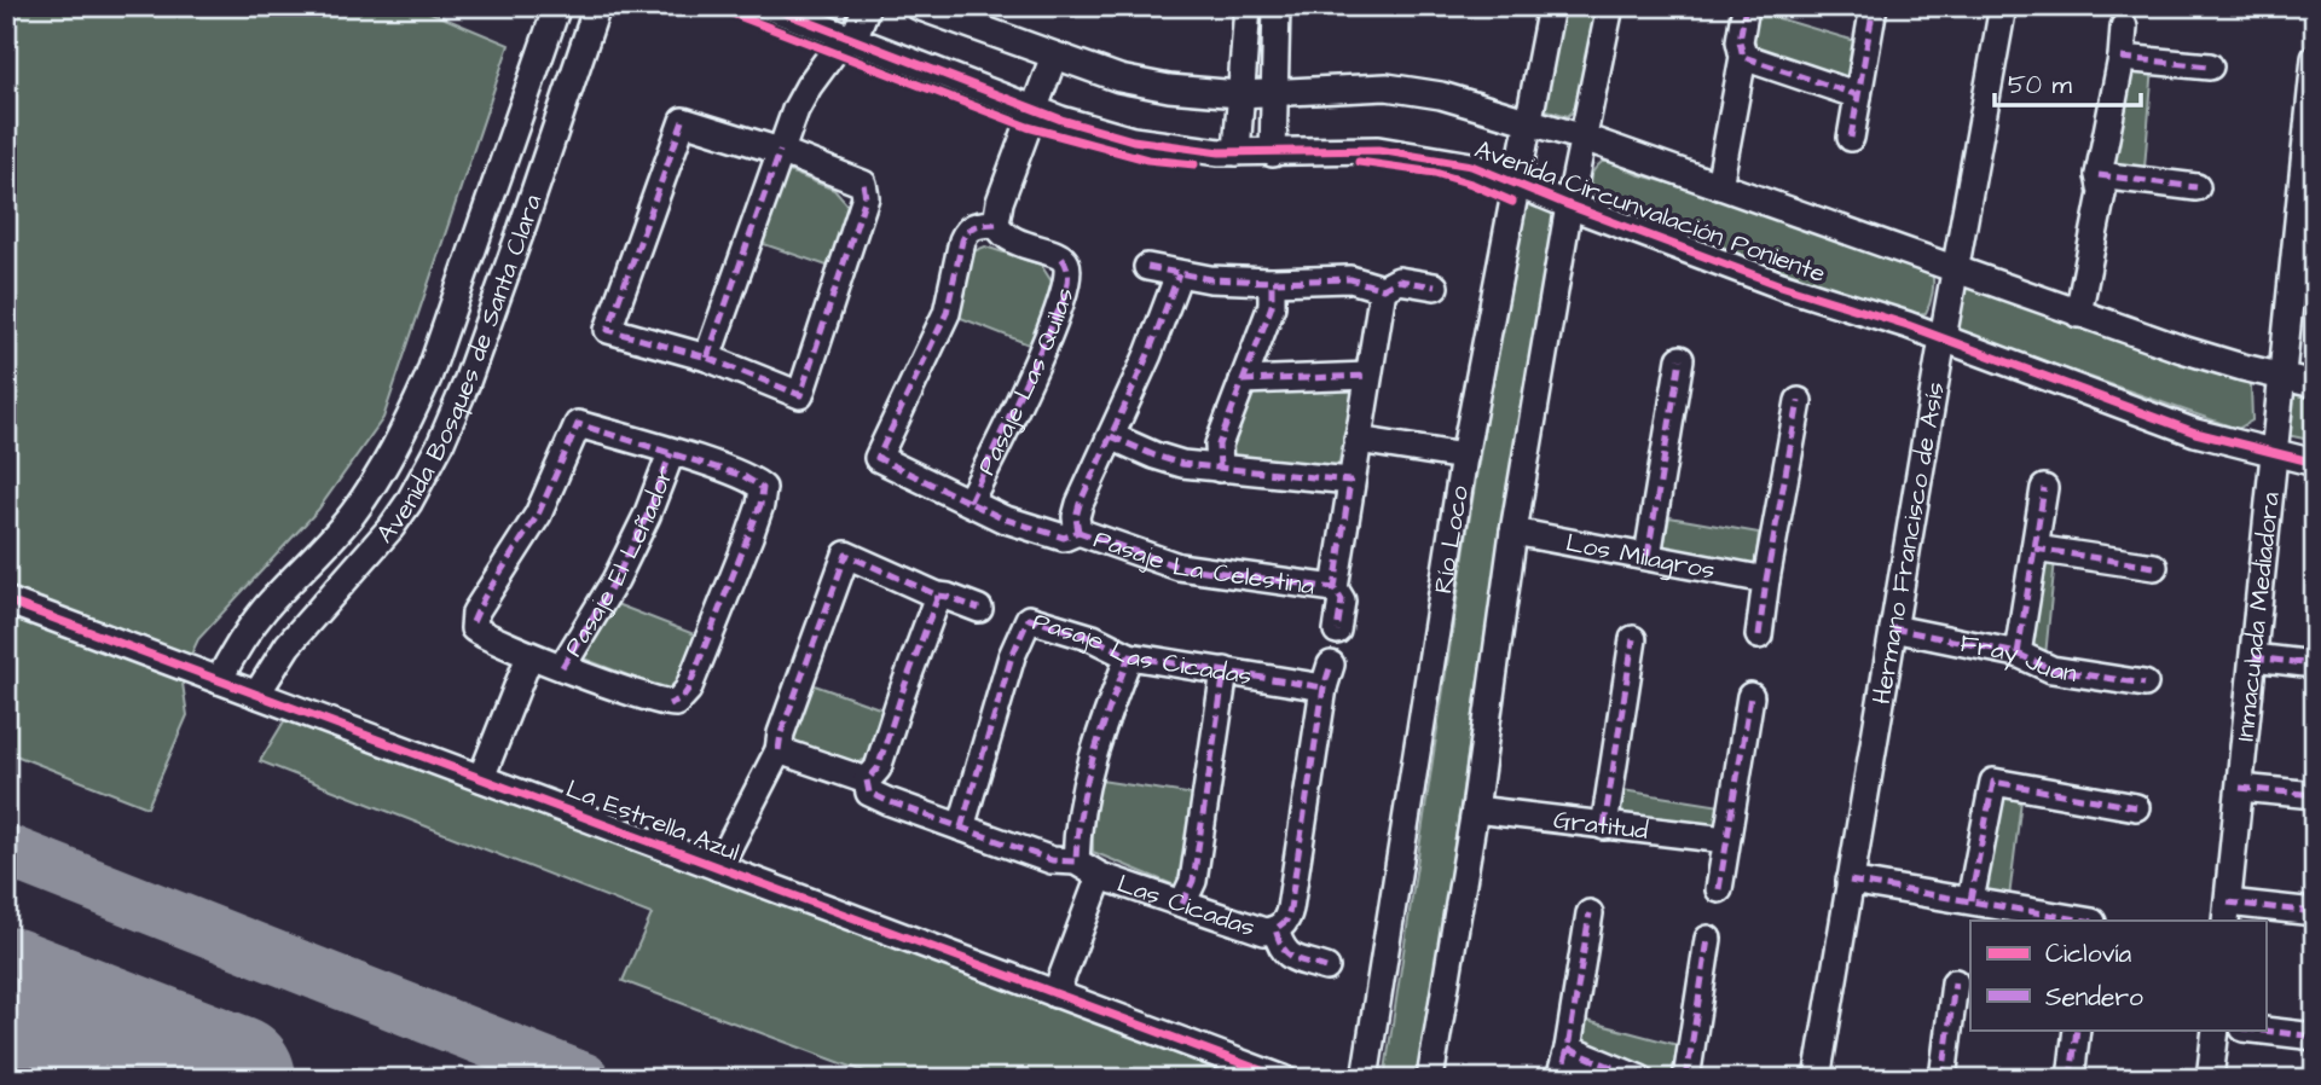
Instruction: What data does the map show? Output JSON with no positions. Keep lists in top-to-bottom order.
{
  "streets": {
    "street": [
      "Avenida Circunvalación Poniente",
      "Avenida Bosques de Santa Clara",
      "Pasaje Las Quilas",
      "Río Loco",
      "Hermano Francisco de Asís",
      "Los Milagros",
      "Pasaje El Leñador",
      "Pasaje La Celestina",
      "Inmaculada Mediadora",
      "Pasaje Las Cicadas",
      "Fray Juan",
      "La Estrella Azul",
      "Gratitud",
      "Las Cicadas"
    ]
  },
  "crossings": [
    ["Avenida Circunvalación Poniente", "Río Loco"],
    ["Avenida Circunvalación Poniente", "Hermano Francisco de Asís"],
    ["Avenida Circunvalación Poniente", "Inmaculada Mediadora"],
    ["Avenida Bosques de Santa Clara", "La Estrella Azul"],
    ["Pasaje Las Quilas", "Pasaje La Celestina"],
    ["Hermano Francisco de Asís", "Fray Juan"],
    ["Pasaje Las Cicadas", "Las Cicadas"],
    ["La Estrella Azul", "Las Cicadas"]
  ],
  "legend": ["Ciclovía", "Sendero"],
  "scale_bar": "50 m"
}
